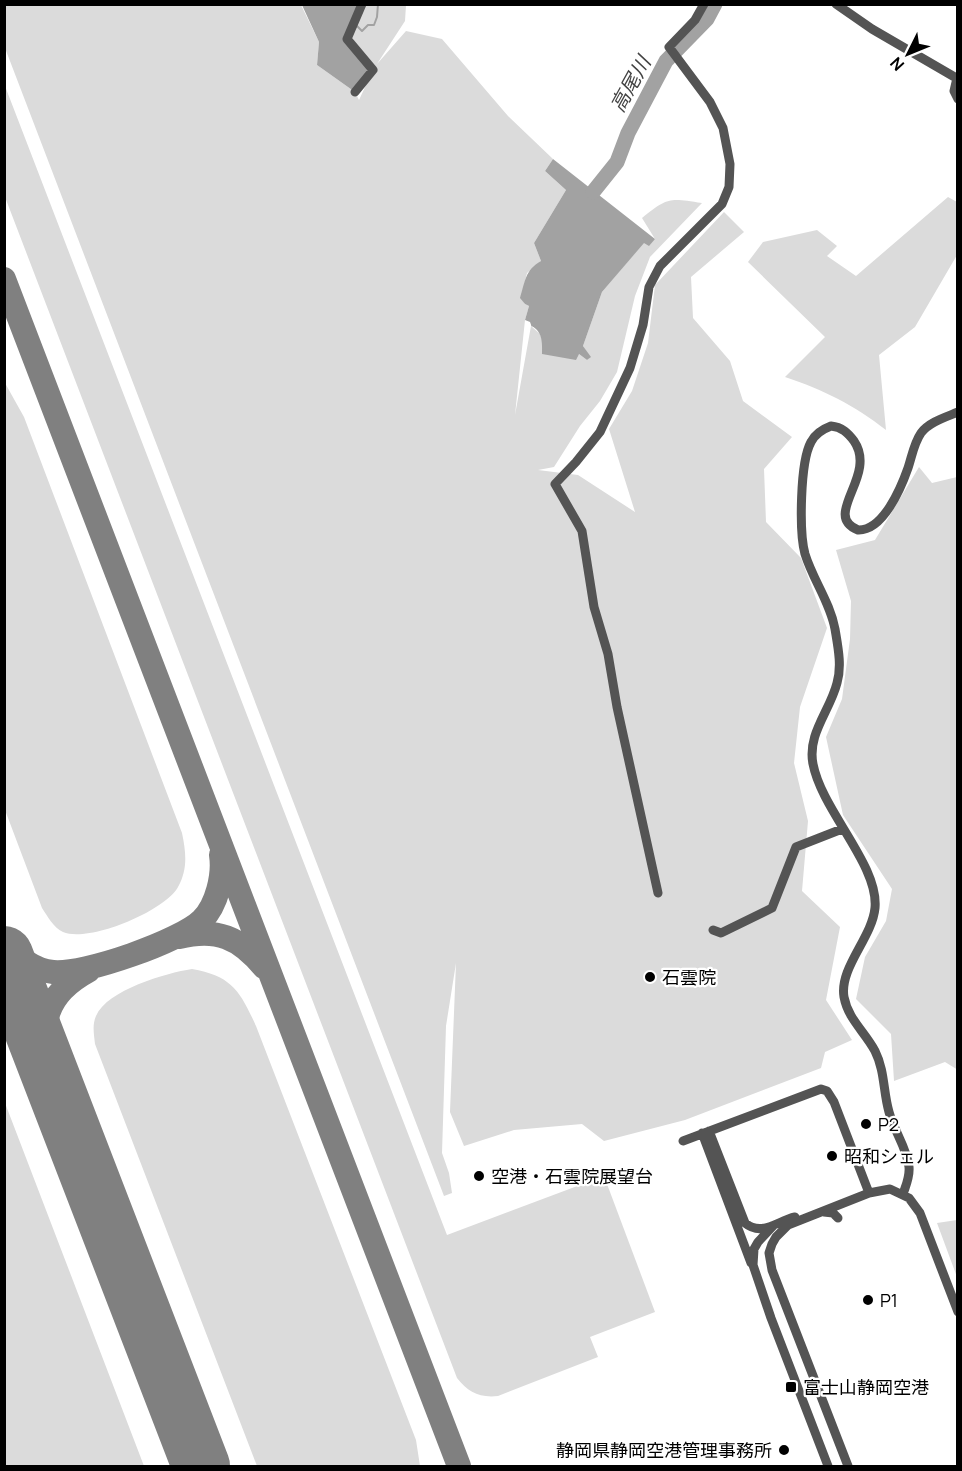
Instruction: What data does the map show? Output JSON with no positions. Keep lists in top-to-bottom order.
{
  "water": ["高尾川"],
  "places": {
    "other": [
      "石雲院",
      "P2",
      "昭和シェル",
      "空港・石雲院展望台",
      "P1",
      "静岡県静岡空港管理事務所"
    ],
    "transit": ["富士山静岡空港"]
  },
  "north": "bottom left"
}
